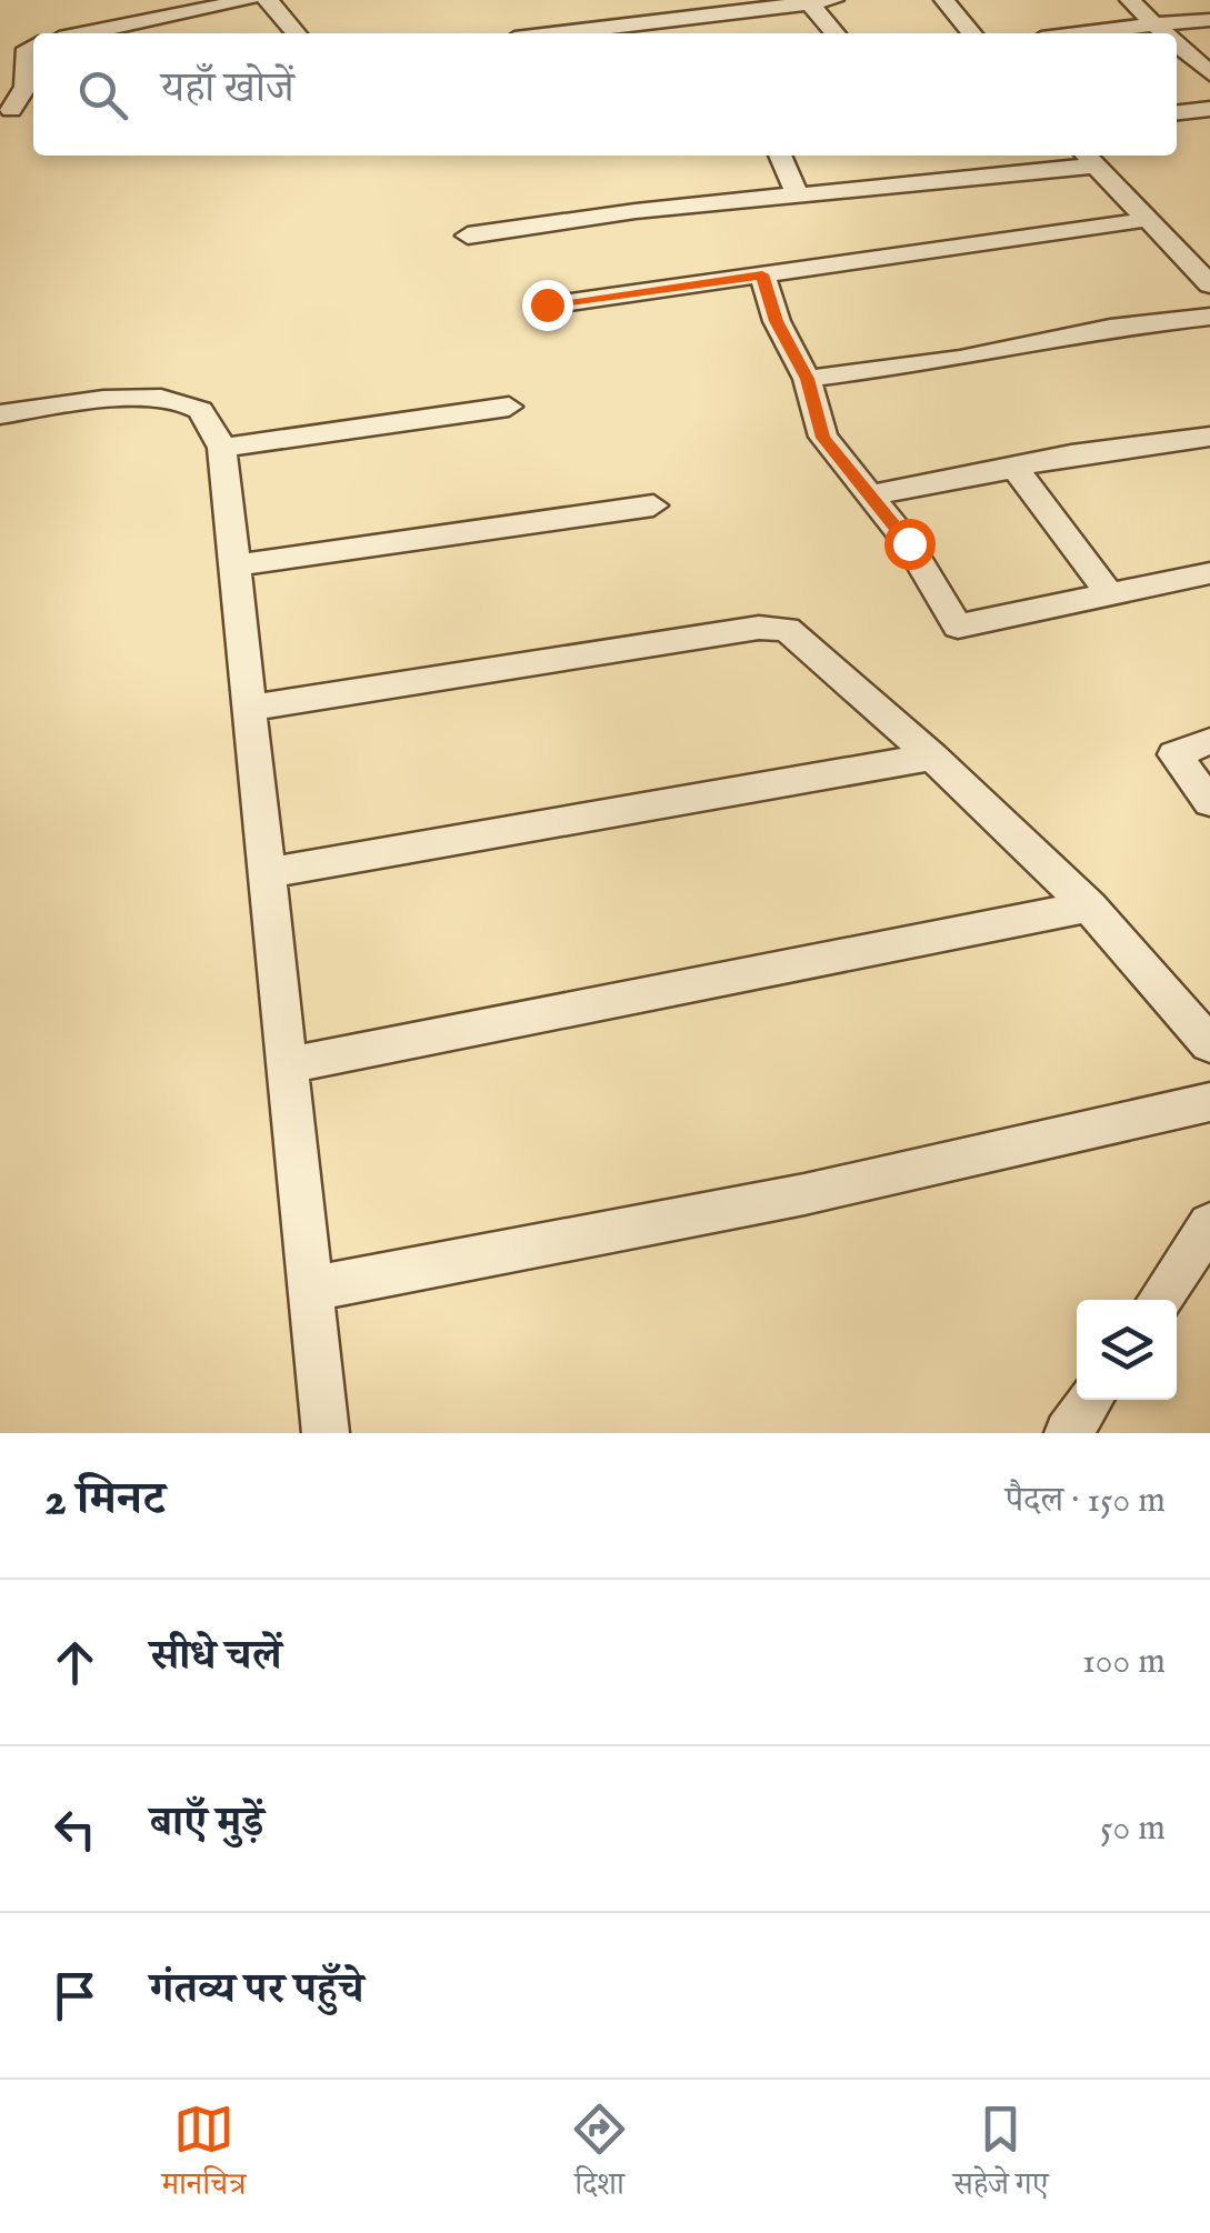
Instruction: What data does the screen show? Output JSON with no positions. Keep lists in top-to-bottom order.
{
  "page": {
    "search": "यहाँ खोजें",
    "heading": ["2 मिनट", "पैदल · 150 m"],
    "list": [
      ["सीधे चलें", "100 m"],
      ["बाएँ मुड़ें", "50 m"],
      "गंतव्य पर पहुँचे"
    ],
    "nav": ["मानचित्र", "दिशा", "सहेजे गए"]
  }
}
